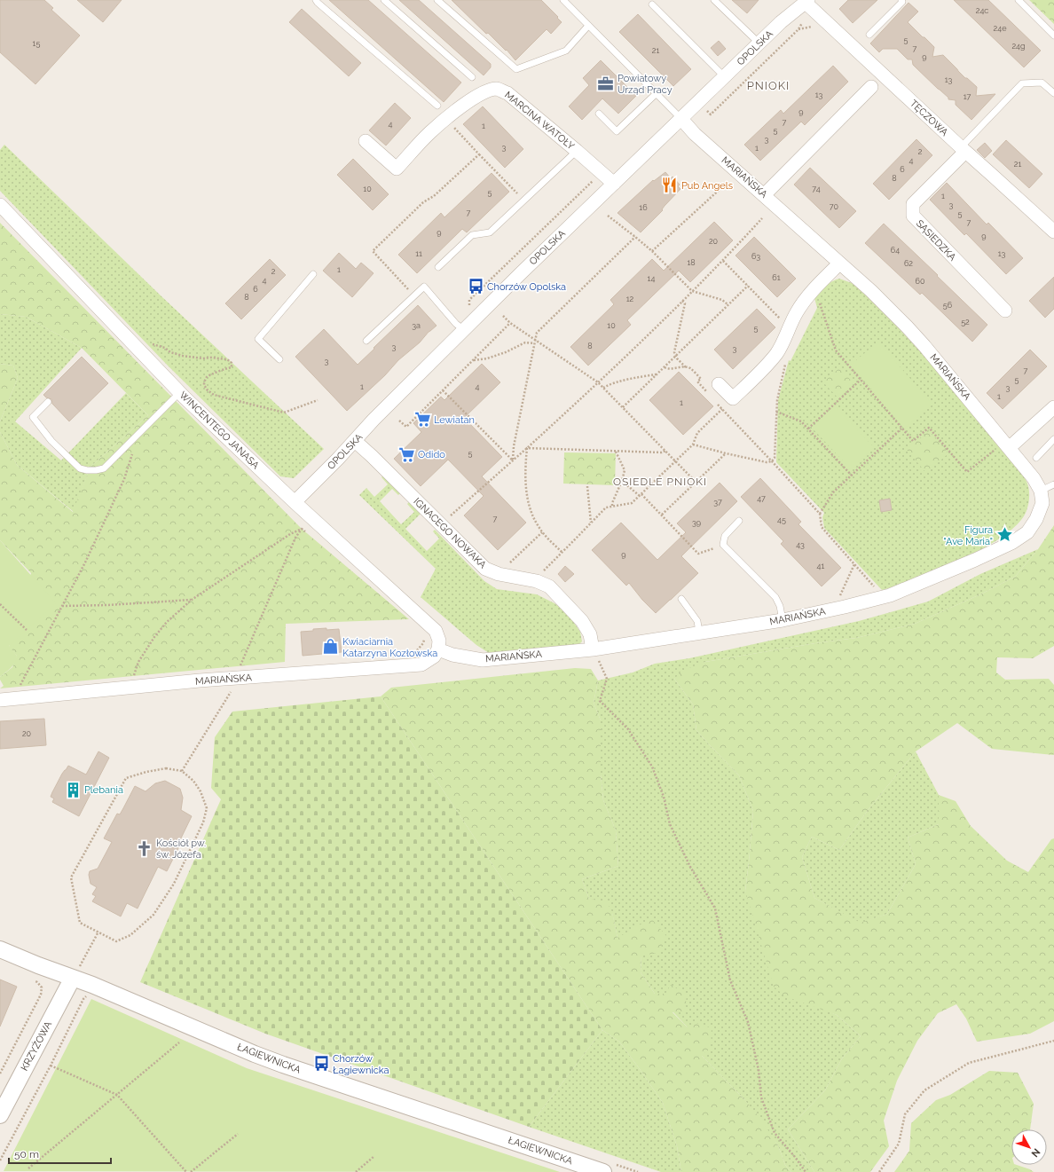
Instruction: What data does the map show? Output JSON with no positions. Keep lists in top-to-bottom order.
{
  "streets": {
    "street": [
      "OPOLSKA",
      "TĘCZOWA",
      "MARCINA WATOŁY",
      "MARIAŃSKA",
      "SĄSIEDZKA",
      "WINCENTEGO JANASA",
      "IGNACEGO NOWAKA",
      "KRZYŻOWA",
      "ŁAGIEWNICKA"
    ]
  },
  "crossings": [
    ["OPOLSKA", "TĘCZOWA"],
    ["OPOLSKA", "MARCINA WATOŁY"],
    ["OPOLSKA", "MARIAŃSKA"],
    ["OPOLSKA", "WINCENTEGO JANASA"],
    ["OPOLSKA", "IGNACEGO NOWAKA"],
    ["TĘCZOWA", "SĄSIEDZKA"],
    ["MARIAŃSKA", "WINCENTEGO JANASA"],
    ["MARIAŃSKA", "IGNACEGO NOWAKA"],
    ["KRZYŻOWA", "ŁAGIEWNICKA"]
  ],
  "districts": ["PNIOKI", "OSIEDLE PNIOKI"],
  "places": {
    "office": ["Powiatowy Urząd Pracy"],
    "restaurant": ["Pub Angels"],
    "bus stop": ["Chorzów Opolska", "Chorzów Łagiewnicka"],
    "supermarket": ["Lewiatan", "Odido"],
    "place": ["Figura \"Ave Maria\""],
    "shop": ["Kwiaciarnia Katarzyna Kozłowska"],
    "building": ["Plebania"],
    "church": ["Kościół pw. św. Józefa"]
  },
  "house_numbers": [
    "24c",
    "24e",
    "5",
    "15",
    "24g",
    "7",
    "21",
    "9",
    "13",
    "13",
    "17",
    "9",
    "7",
    "4",
    "1",
    "5",
    "3",
    "3",
    "1",
    "2",
    "4",
    "21",
    "6",
    "8",
    "10",
    "74",
    "5",
    "1",
    "3",
    "70",
    "16",
    "7",
    "5",
    "7",
    "9",
    "9",
    "20",
    "64",
    "11",
    "13",
    "63",
    "18",
    "62",
    "1",
    "2",
    "61",
    "14",
    "4",
    "60",
    "6",
    "8",
    "12",
    "56",
    "52",
    "3a",
    "10",
    "5",
    "8",
    "3",
    "3",
    "3",
    "7",
    "5",
    "1",
    "4",
    "3",
    "1",
    "1",
    "5",
    "47",
    "37",
    "7",
    "45",
    "39",
    "43",
    "9",
    "41",
    "20"
  ],
  "scale_bar": "50 m",
  "north": "bottom right"
}
